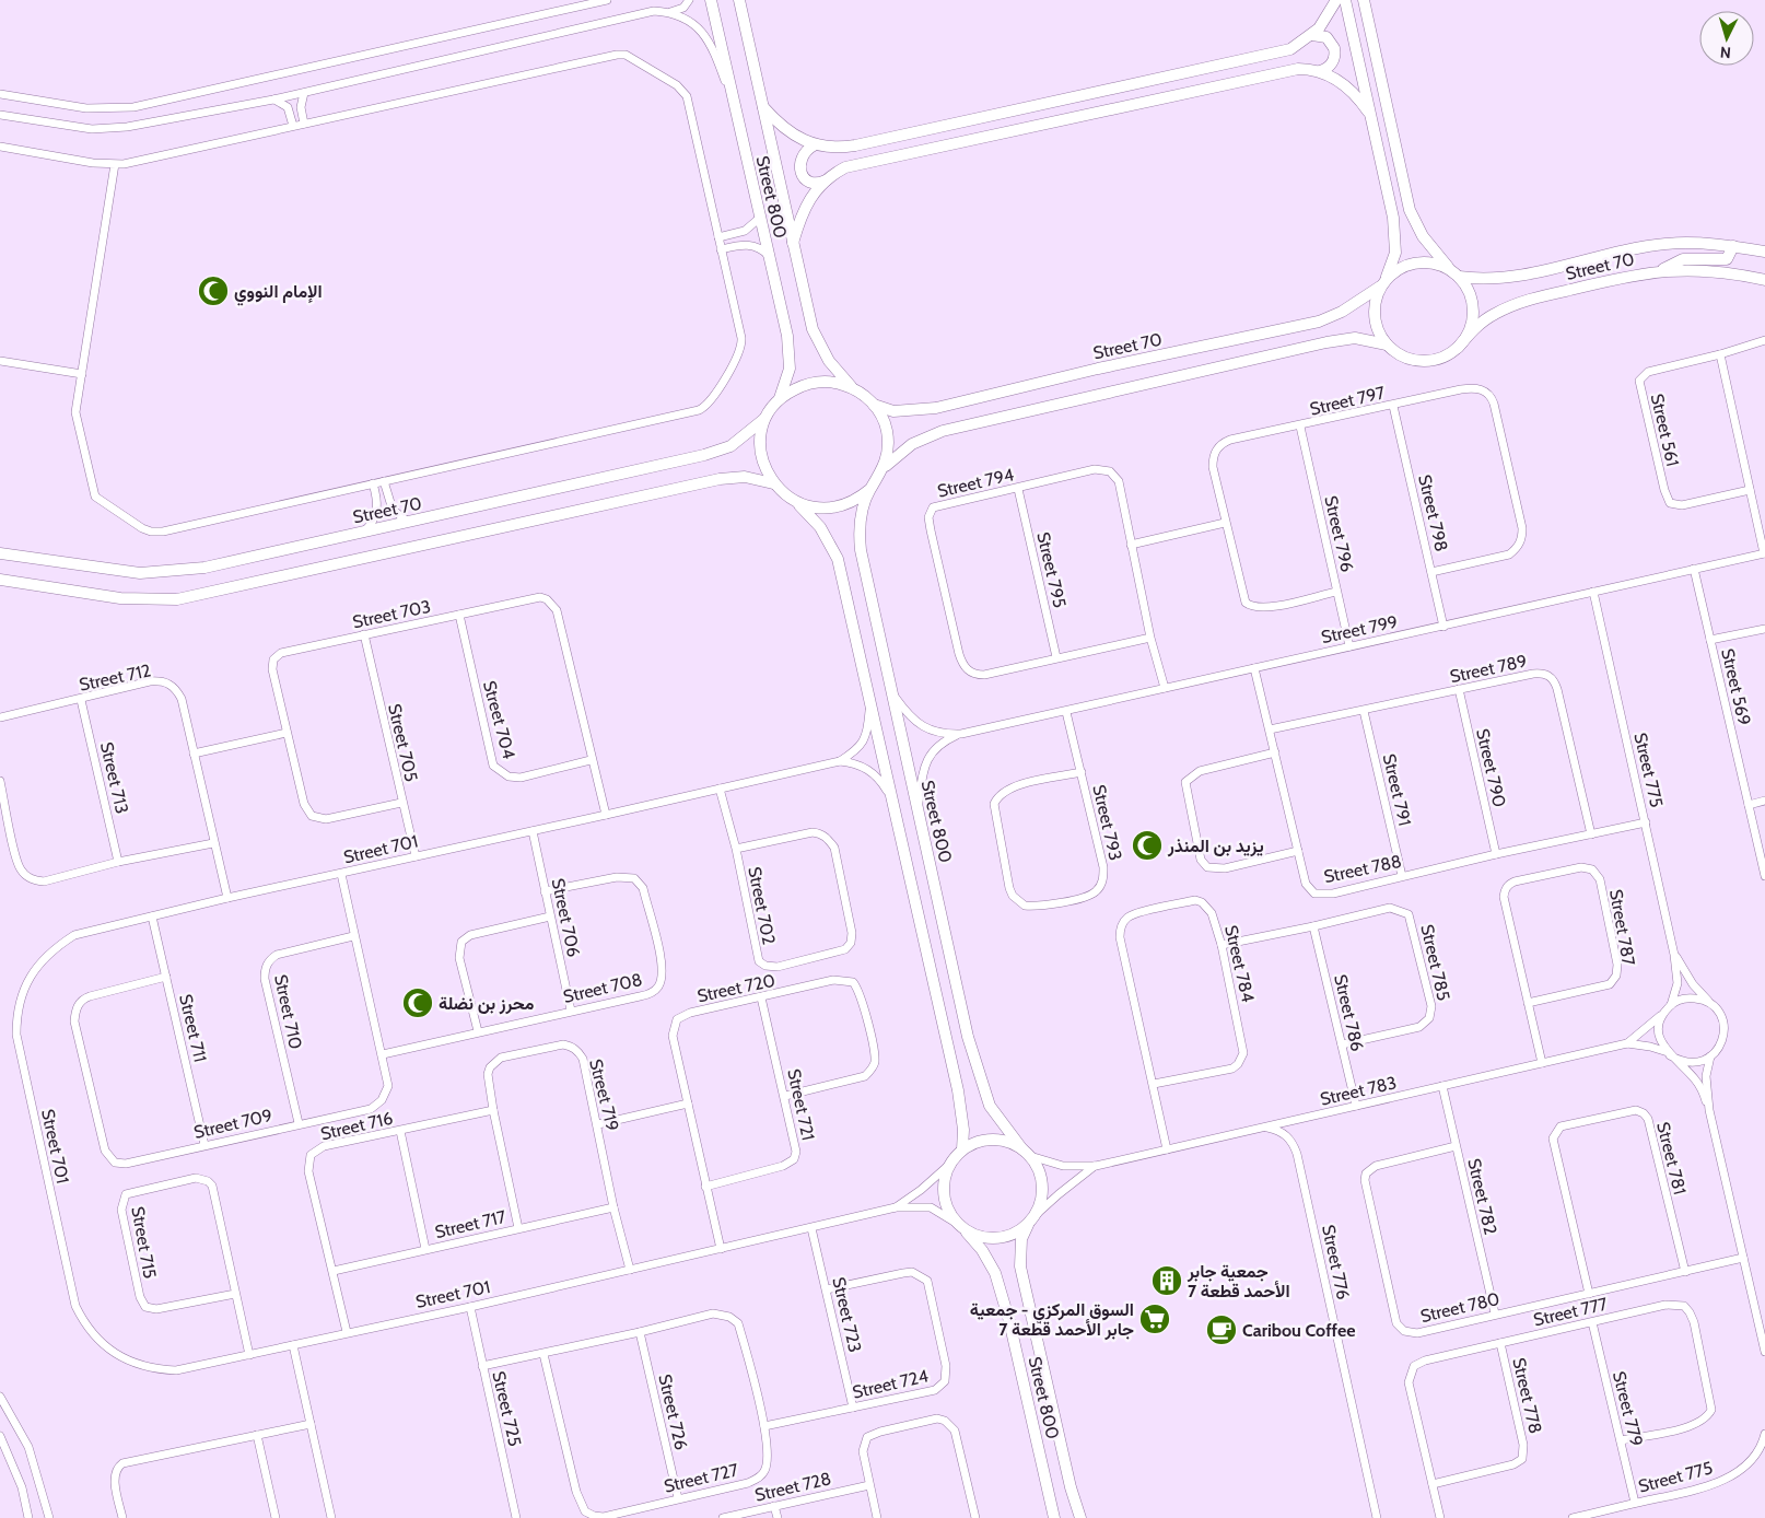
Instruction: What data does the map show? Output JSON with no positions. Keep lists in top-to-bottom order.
{
  "streets": {
    "main road": ["Street 800", "Street 70"],
    "street": [
      "Street 797",
      "Street 561",
      "Street 794",
      "Street 798",
      "Street 796",
      "Street 795",
      "Street 703",
      "Street 799",
      "Street 789",
      "Street 712",
      "Street 569",
      "Street 704",
      "Street 705",
      "Street 790",
      "Street 775",
      "Street 713",
      "Street 791",
      "Street 793",
      "Street 701",
      "Street 788",
      "Street 702",
      "Street 706",
      "Street 787",
      "Street 785",
      "Street 784",
      "Street 708",
      "Street 720",
      "Street 710",
      "Street 786",
      "Street 711",
      "Street 783",
      "Street 719",
      "Street 721",
      "Street 709",
      "Street 716",
      "Street 781",
      "Street 782",
      "Street 717",
      "Street 715",
      "Street 776",
      "Street 780",
      "Street 777",
      "Street 723",
      "Street 724",
      "Street 778",
      "Street 725",
      "Street 779",
      "Street 726",
      "Street 727",
      "Street 728"
    ]
  },
  "crossings": [
    ["Street 800", "Street 70"],
    ["Street 800", "Street 799"],
    ["Street 800", "Street 701"],
    ["Street 800", "Street 783"],
    ["Street 797", "Street 798"],
    ["Street 797", "Street 796"],
    ["Street 794", "Street 795"],
    ["Street 794", "Street 799"],
    ["Street 798", "Street 799"],
    ["Street 796", "Street 799"],
    ["Street 703", "Street 704"],
    ["Street 703", "Street 705"],
    ["Street 703", "Street 701"],
    ["Street 799", "Street 569"],
    ["Street 799", "Street 775"],
    ["Street 799", "Street 793"],
    ["Street 799", "Street 788"],
    ["Street 789", "Street 790"],
    ["Street 789", "Street 791"],
    ["Street 789", "Street 788"],
    ["Street 712", "Street 713"],
    ["Street 712", "Street 701"],
    ["Street 705", "Street 701"],
    ["Street 790", "Street 788"],
    ["Street 775", "Street 788"],
    ["Street 775", "Street 783"],
    ["Street 775", "Street 779"],
    ["Street 791", "Street 788"],
    ["Street 701", "Street 702"],
    ["Street 701", "Street 706"],
    ["Street 701", "Street 720"],
    ["Street 701", "Street 711"],
    ["Street 701", "Street 783"],
    ["Street 701", "Street 719"],
    ["Street 701", "Street 709"],
    ["Street 701", "Street 716"],
    ["Street 701", "Street 715"],
    ["Street 701", "Street 723"],
    ["Street 701", "Street 725"],
    ["Street 706", "Street 708"],
    ["Street 787", "Street 783"],
    ["Street 785", "Street 784"],
    ["Street 785", "Street 786"],
    ["Street 784", "Street 783"],
    ["Street 708", "Street 709"],
    ["Street 720", "Street 721"],
    ["Street 710", "Street 709"],
    ["Street 786", "Street 783"],
    ["Street 711", "Street 709"],
    ["Street 783", "Street 782"],
    ["Street 783", "Street 776"],
    ["Street 719", "Street 716"],
    ["Street 719", "Street 717"],
    ["Street 716", "Street 717"],
    ["Street 781", "Street 780"],
    ["Street 782", "Street 780"],
    ["Street 777", "Street 778"],
    ["Street 777", "Street 779"],
    ["Street 723", "Street 724"],
    ["Street 724", "Street 727"],
    ["Street 725", "Street 727"],
    ["Street 726", "Street 727"]
  ],
  "places": {
    "mosque": ["الإمام النووي", "يزيد بن المنذر", "محرز بن نضلة"],
    "building": ["جمعية جابر الأحمد قطعة 7"],
    "supermarket": ["السوق المركزي - جمعية جابر الأحمد قطعة 7"],
    "cafe": ["Caribou Coffee"]
  },
  "north": "bottom"
}
